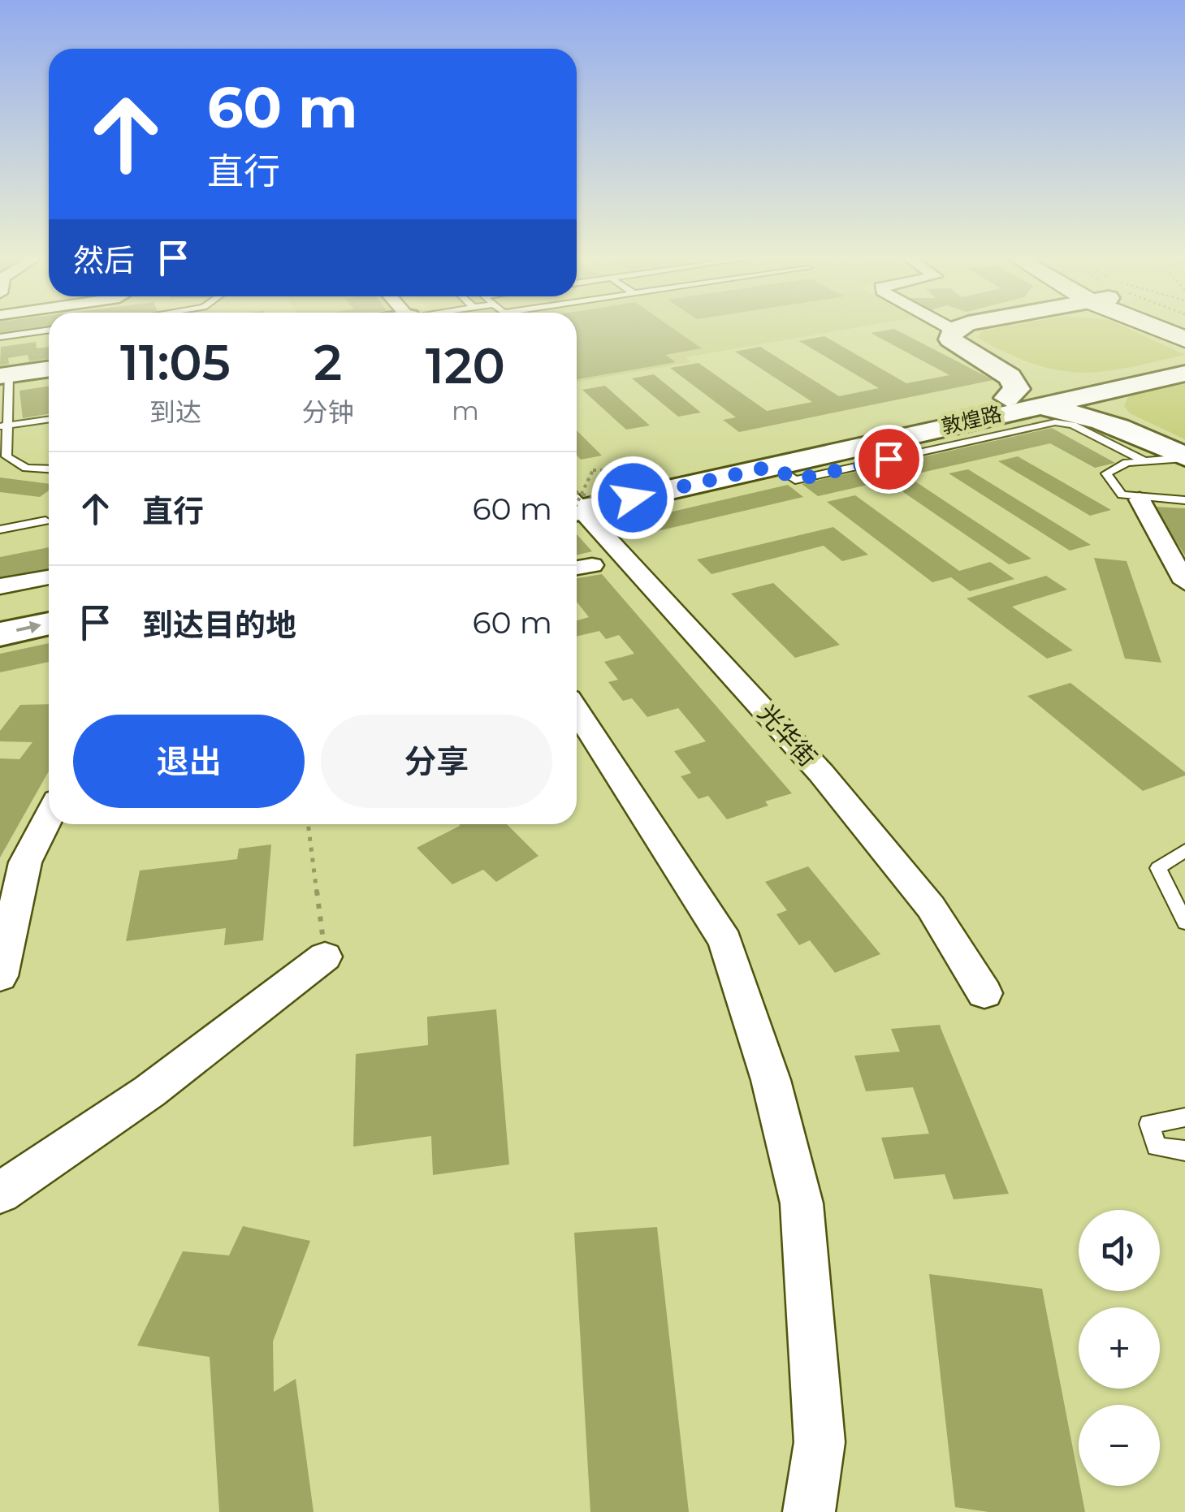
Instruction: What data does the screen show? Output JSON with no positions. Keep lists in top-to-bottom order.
{
  "streets": {
    "main road": ["敦煌路"],
    "street": ["光华街"]
  },
  "page": {
    "turn": ["60 m", "直行"],
    "then": "然后",
    "eta": [
      "11:05",
      "到达",
      "2",
      "分钟",
      "120",
      "m"
    ],
    "list": [
      {
        "name": "直行",
        "value": "60 m"
      },
      {
        "name": "到达目的地",
        "value": "60 m"
      }
    ],
    "buttons": ["退出", "分享"],
    "map_buttons": ["+", "−"]
  }
}
